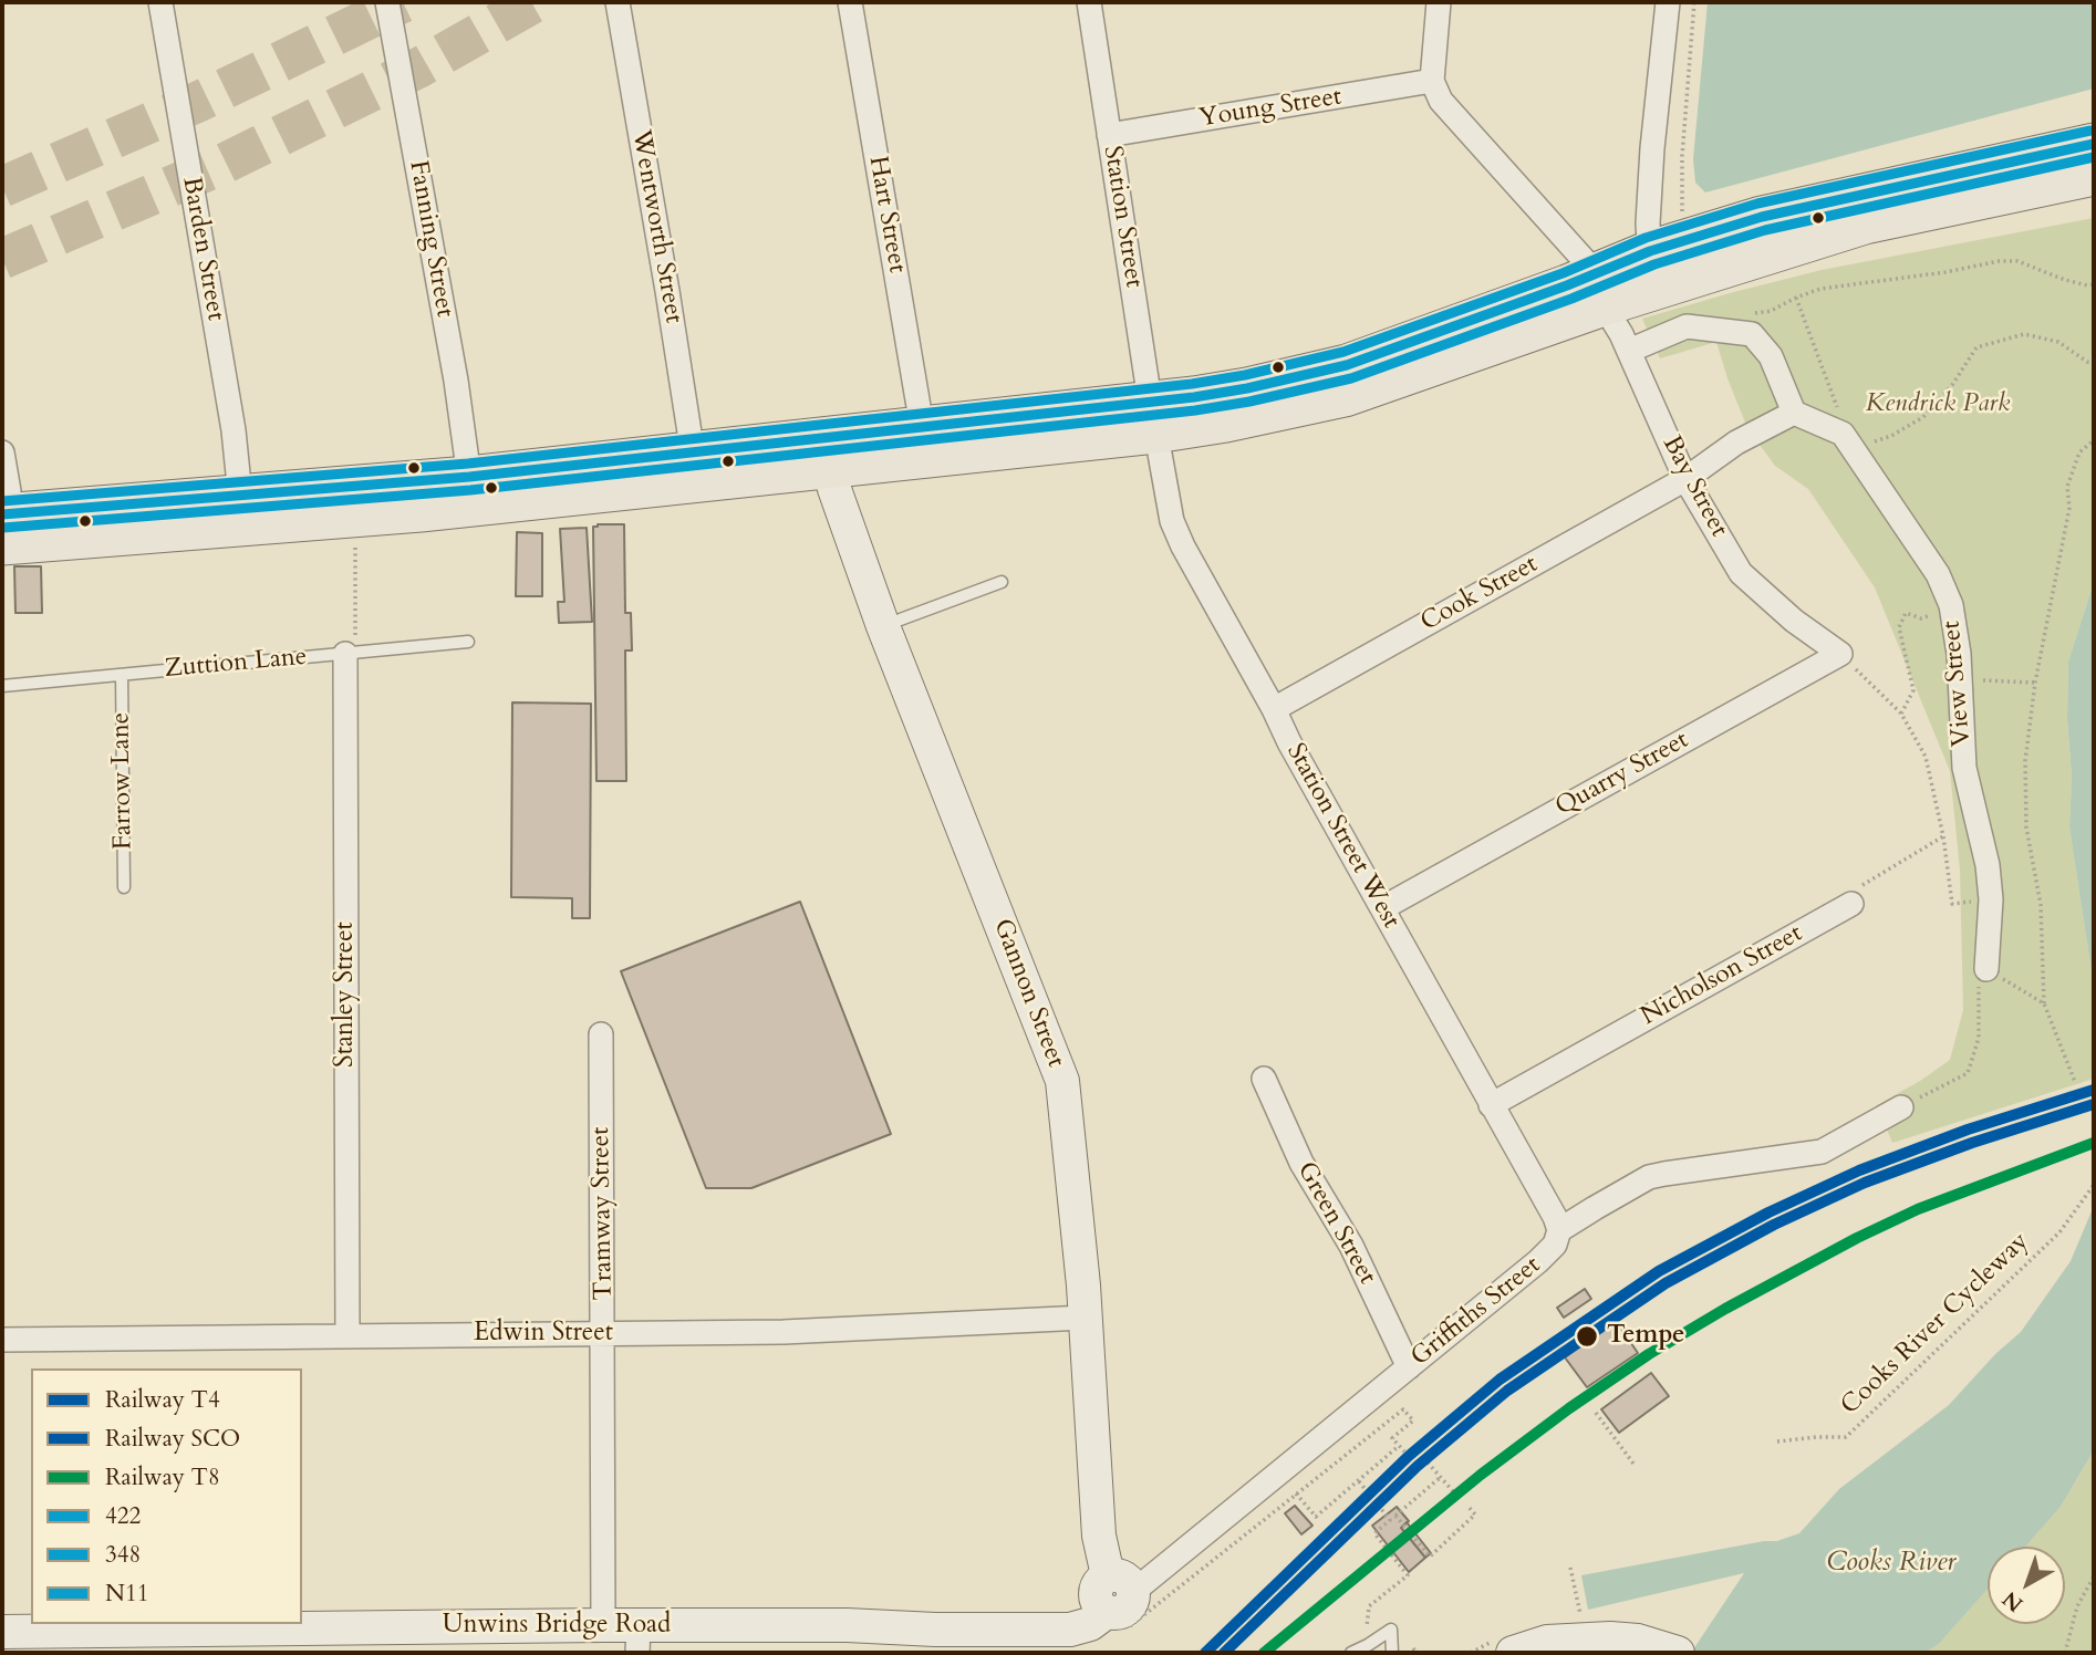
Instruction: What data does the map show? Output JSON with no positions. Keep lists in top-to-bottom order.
{
  "streets": {
    "street": [
      "Young Street",
      "Hart Street",
      "Station Street",
      "Wentworth Street",
      "Fanning Street",
      "Barden Street",
      "Bay Street",
      "Cook Street",
      "View Street",
      "Quarry Street",
      "Station Street West",
      "Nicholson Street",
      "Gannon Street",
      "Stanley Street",
      "Tramway Street",
      "Green Street",
      "Griffiths Street",
      "Edwin Street",
      "Unwins Bridge Road"
    ],
    "lane": ["Zuttion Lane", "Farrow Lane"],
    "path": ["Cooks River Cycleway"]
  },
  "crossings": [
    ["Young Street", "Station Street"],
    ["Young Street", "Bay Street"],
    ["Station Street", "Station Street West"],
    ["Bay Street", "Cook Street"],
    ["Bay Street", "Quarry Street"],
    ["Cook Street", "Station Street West"],
    ["Zuttion Lane", "Farrow Lane"],
    ["Zuttion Lane", "Stanley Street"],
    ["Quarry Street", "Station Street West"],
    ["Station Street West", "Nicholson Street"],
    ["Station Street West", "Griffiths Street"],
    ["Gannon Street", "Griffiths Street"],
    ["Gannon Street", "Edwin Street"],
    ["Gannon Street", "Unwins Bridge Road"],
    ["Stanley Street", "Edwin Street"],
    ["Tramway Street", "Edwin Street"],
    ["Tramway Street", "Unwins Bridge Road"],
    ["Green Street", "Griffiths Street"],
    ["Griffiths Street", "Unwins Bridge Road"]
  ],
  "water": ["Cooks River"],
  "parks": ["Kendrick Park"],
  "places": ["Tempe"],
  "lines": [
    "transit line N11",
    "transit line 422",
    "transit line 348",
    "rail line T4",
    "rail line SCO",
    "rail line T8"
  ],
  "legend": [
    "Railway T4",
    "Railway SCO",
    "Railway T8",
    "422",
    "348",
    "N11"
  ],
  "north": "bottom left"
}
